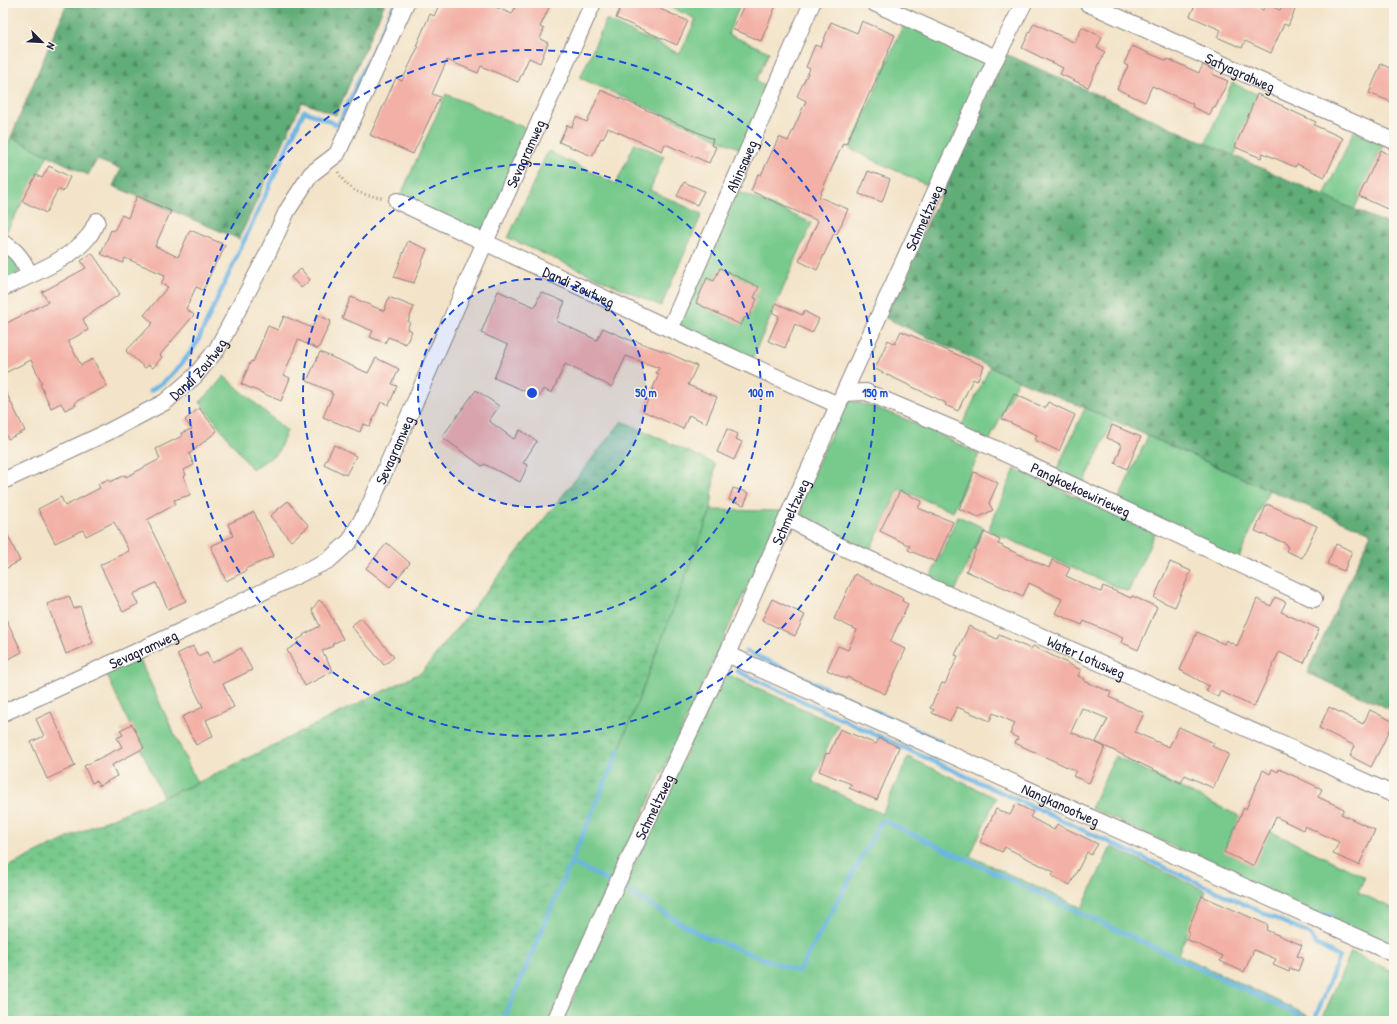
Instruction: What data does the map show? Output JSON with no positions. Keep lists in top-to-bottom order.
{
  "streets": {
    "street": [
      "Satyagrahweg",
      "Sevagramweg",
      "Ahinsaweg",
      "Schmeltzweg",
      "Dandi Zoutweg",
      "Pangkoekoewirieweg",
      "Water Lotusweg",
      "Nangkanootweg"
    ]
  },
  "crossings": [
    ["Sevagramweg", "Dandi Zoutweg"],
    ["Ahinsaweg", "Dandi Zoutweg"],
    ["Schmeltzweg", "Dandi Zoutweg"],
    ["Schmeltzweg", "Pangkoekoewirieweg"],
    ["Schmeltzweg", "Water Lotusweg"],
    ["Schmeltzweg", "Nangkanootweg"],
    ["Dandi Zoutweg", "Pangkoekoewirieweg"]
  ],
  "north": "bottom right",
  "rings": ["50 m", "100 m", "150 m"]
}
